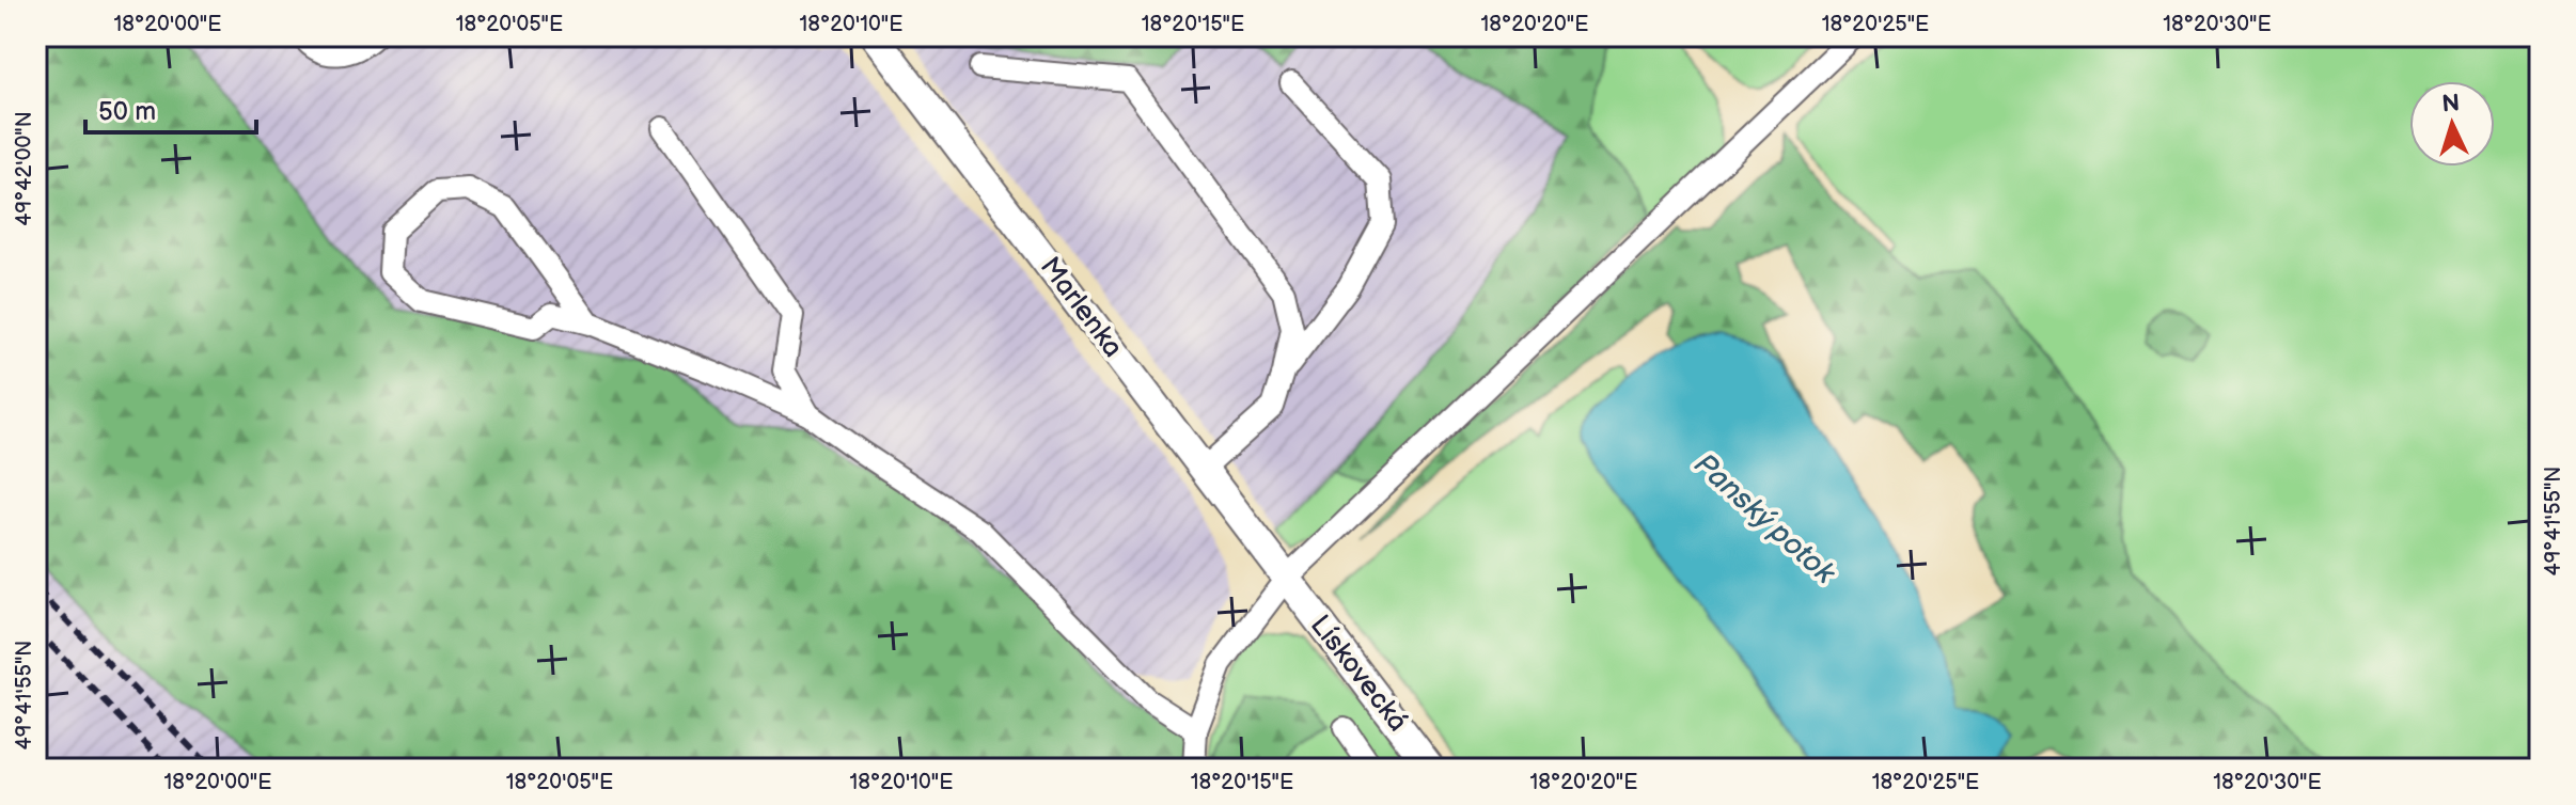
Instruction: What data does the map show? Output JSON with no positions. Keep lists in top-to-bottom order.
{
  "streets": {
    "main road": ["Marlenka", "Lískovecká"]
  },
  "crossings": [
    ["Marlenka", "Lískovecká"]
  ],
  "water": ["Panský potok"],
  "scale_bar": "50 m",
  "north": "top",
  "coordinates": [
    "18°20'00\"E",
    "18°20'05\"E",
    "18°20'10\"E",
    "18°20'15\"E",
    "18°20'20\"E",
    "18°20'25\"E",
    "18°20'30\"E",
    "49°42'00\"N",
    "49°41'55\"N"
  ]
}
